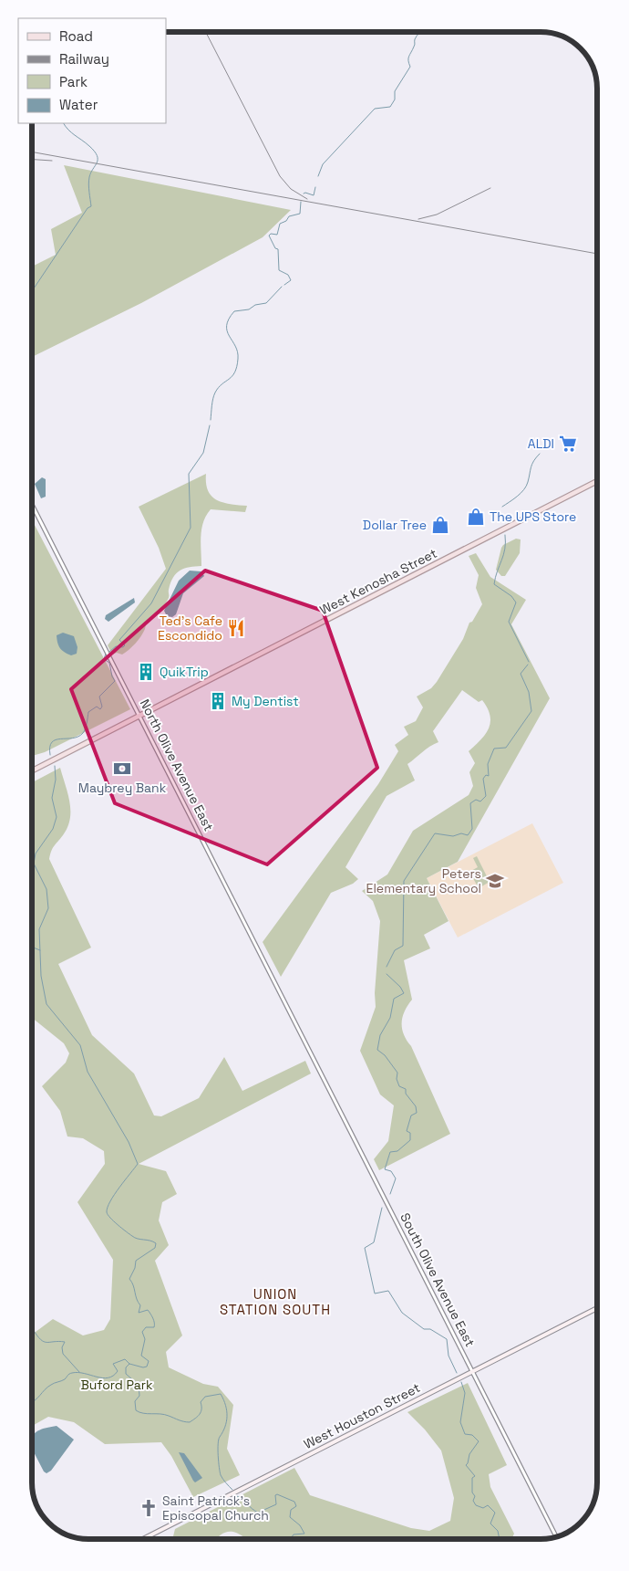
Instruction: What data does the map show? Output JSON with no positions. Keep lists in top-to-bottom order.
{
  "streets": {
    "main road": ["West Kenosha Street", "West Houston Street"],
    "street": ["North Olive Avenue East", "South Olive Avenue East"]
  },
  "crossings": [
    ["West Kenosha Street", "North Olive Avenue East"],
    ["North Olive Avenue East", "South Olive Avenue East"],
    ["South Olive Avenue East", "West Houston Street"]
  ],
  "districts": ["UNION STATION SOUTH"],
  "parks": ["Buford Park"],
  "places": {
    "supermarket": ["ALDI"],
    "shop": ["The UPS Store", "Dollar Tree"],
    "restaurant": ["Ted's Cafe Escondido"],
    "building": ["QuikTrip", "My Dentist"],
    "bank": ["Maybrey Bank"],
    "school or university": ["Peters Elementary School"],
    "church": ["Saint Patrick's Episcopal Church"]
  },
  "legend": [
    "Road",
    "Railway",
    "Park",
    "Water"
  ]
}
